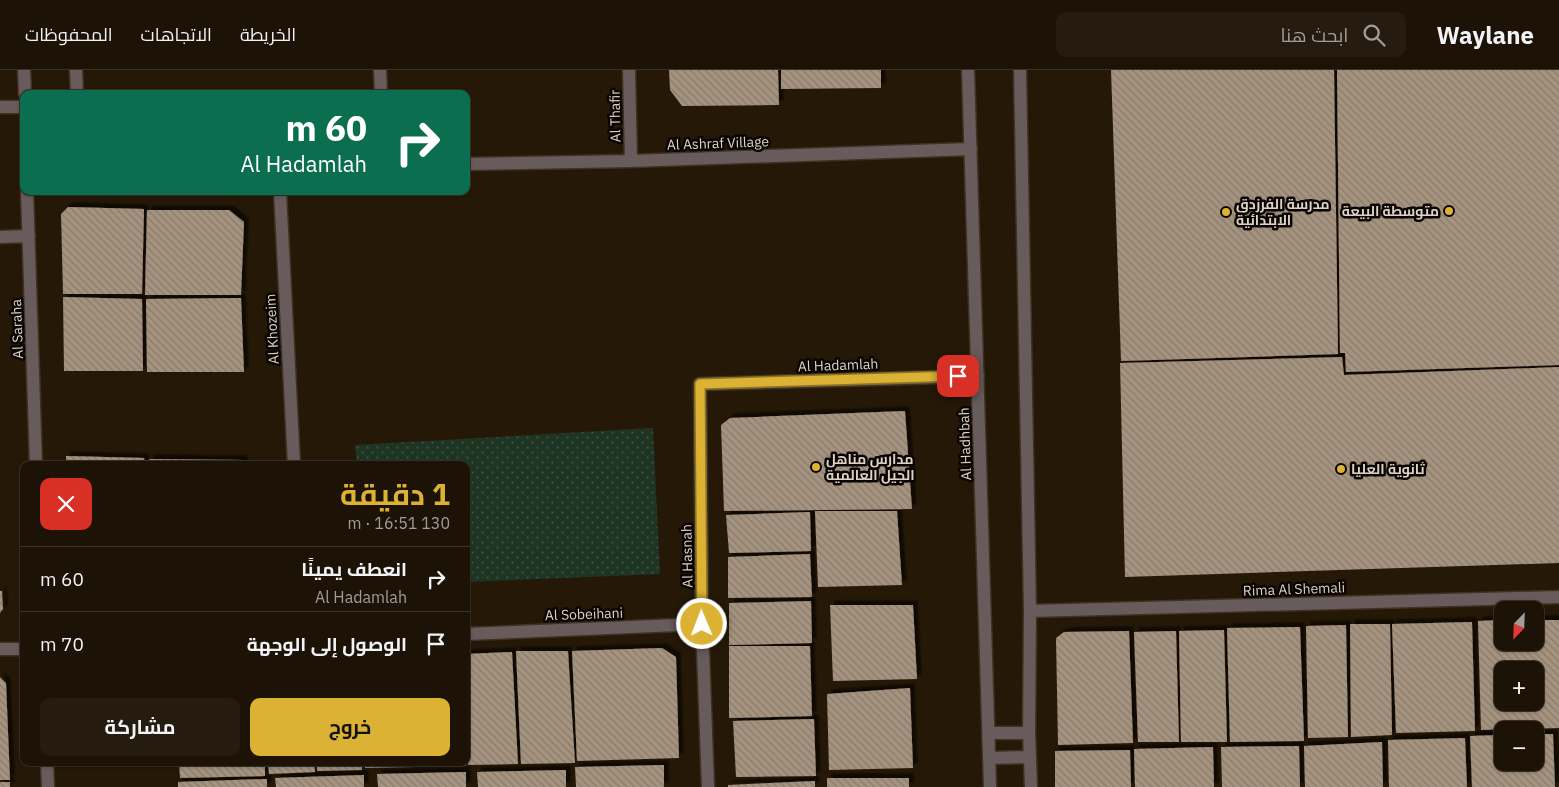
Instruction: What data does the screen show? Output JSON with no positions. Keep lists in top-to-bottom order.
{
  "streets": {
    "street": [
      "Al Thafir",
      "Al Ashraf Village",
      "Al Saraha",
      "Al Khozeim",
      "Al Hadamlah",
      "Al Hadhbah",
      "Al Hasnah",
      "Rima Al Shemali",
      "Al Sobeihani"
    ]
  },
  "crossings": [
    ["Al Thafir", "Al Ashraf Village"],
    ["Al Ashraf Village", "Al Hadhbah"],
    ["Al Hadamlah", "Al Hadhbah"],
    ["Al Hadamlah", "Al Hasnah"],
    ["Al Hasnah", "Al Sobeihani"]
  ],
  "places": [
    "متوسطة البيعة",
    "مدرسة الفرزدق الابتدائية",
    "مدارس مناهل الجيل العالمية",
    "ثانوية العليا"
  ],
  "north": "bottom left",
  "page": {
    "header": "Waylane",
    "search": "ابحث هنا",
    "nav": ["الخريطة", "الاتجاهات", "المحفوظات"],
    "turn": ["60 m", "Al Hadamlah"],
    "heading": ["1 دقيقة", "130 m · 16:51"],
    "list": [
      {
        "name": "انعطف يمينًا",
        "note": "Al Hadamlah",
        "value": "60 m"
      },
      {
        "name": "الوصول إلى الوجهة",
        "value": "70 m"
      }
    ],
    "map_buttons": ["+", "−"],
    "buttons": ["خروج", "مشاركة"]
  }
}
